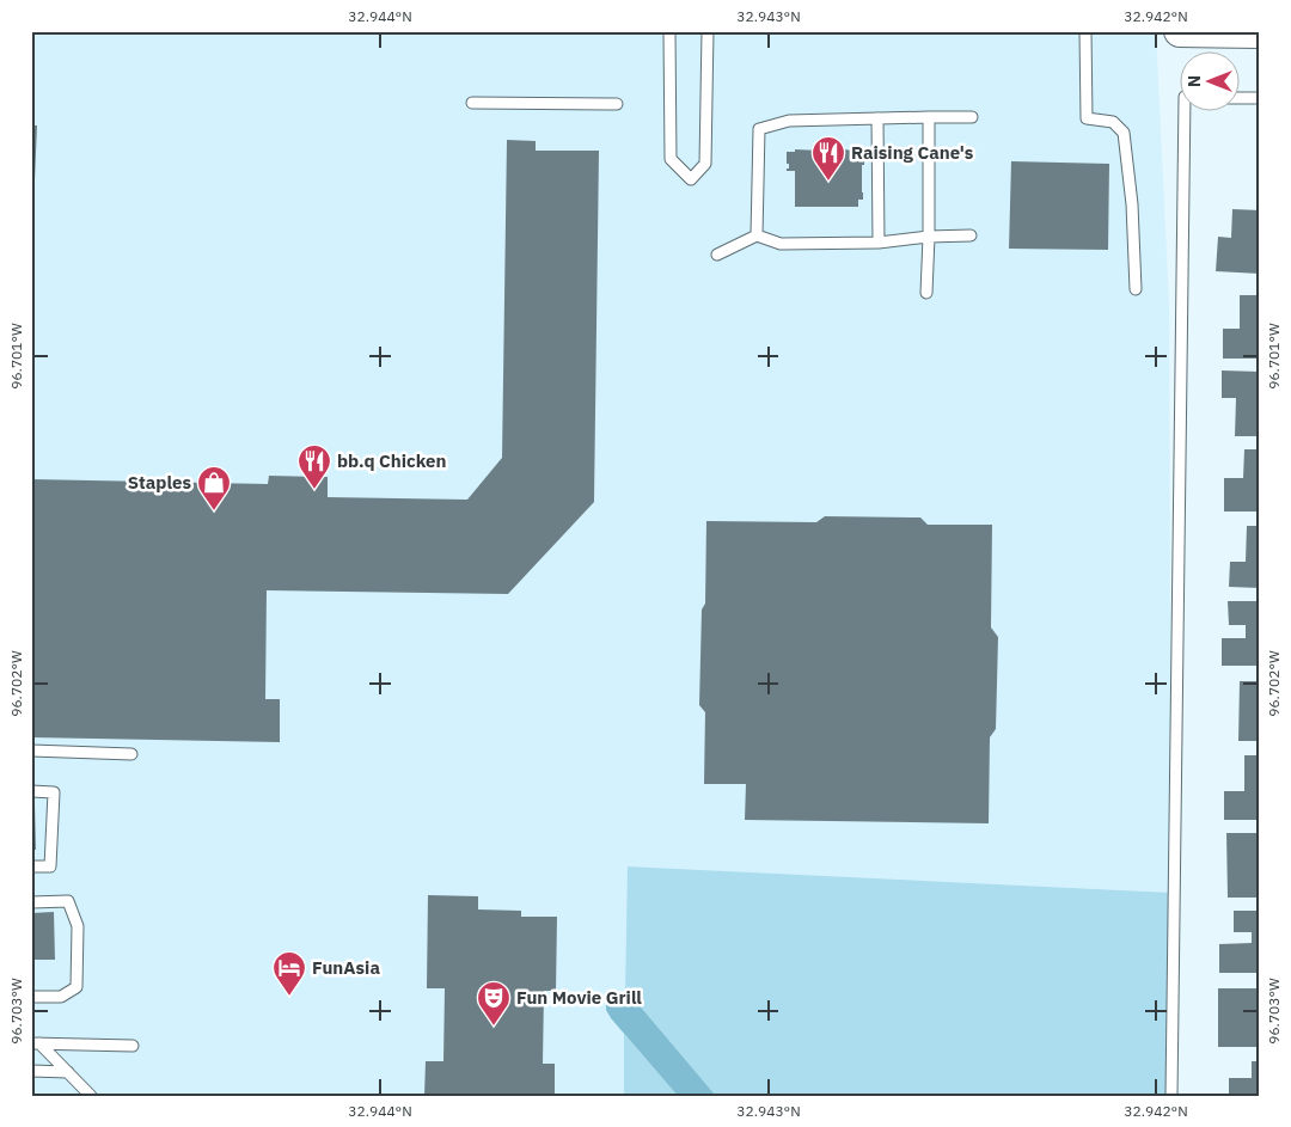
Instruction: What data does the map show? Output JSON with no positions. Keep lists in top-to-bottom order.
{
  "places": {
    "restaurant": ["Raising Cane's", "bb.q Chicken"],
    "shop": ["Staples"],
    "hotel": ["FunAsia"],
    "theatre": ["Fun Movie Grill"]
  },
  "north": "left",
  "coordinates": [
    "32.944°N",
    "32.943°N",
    "32.942°N",
    "96.701°W",
    "96.702°W",
    "96.703°W"
  ]
}
